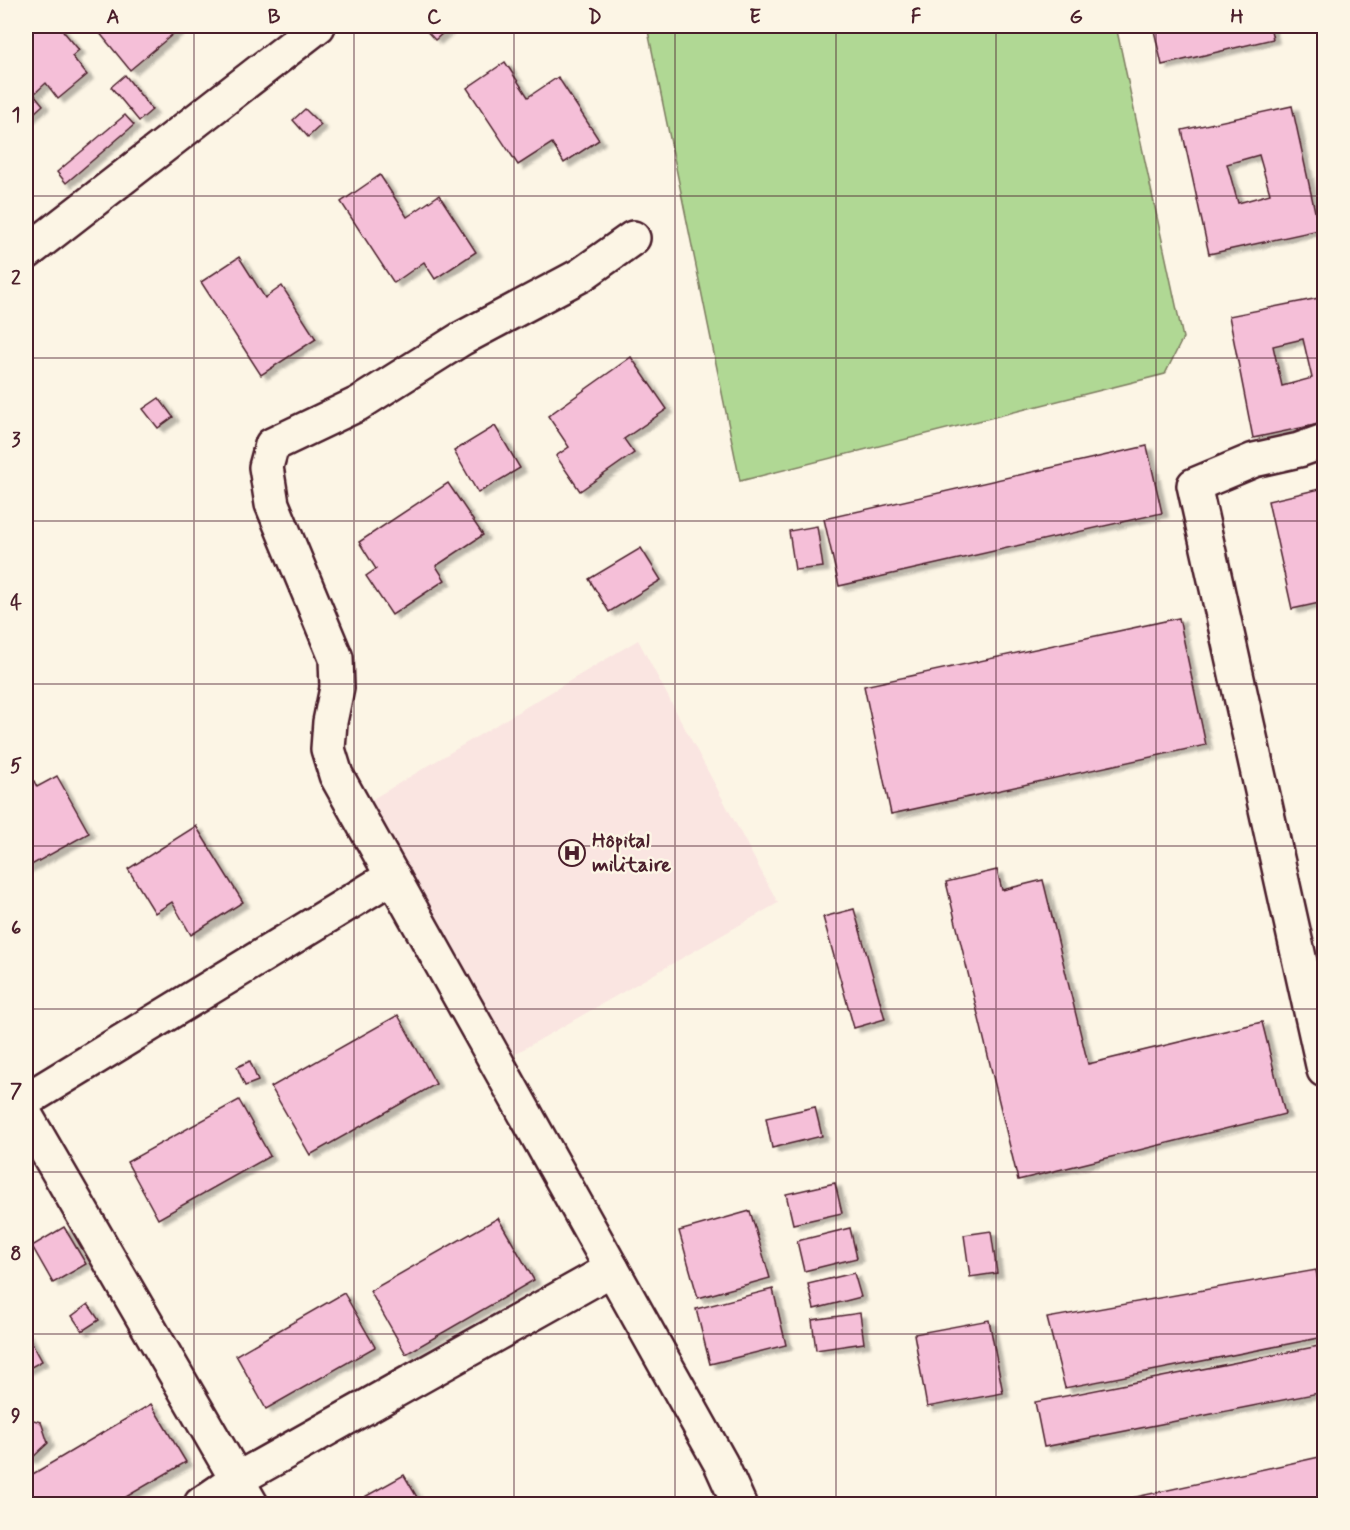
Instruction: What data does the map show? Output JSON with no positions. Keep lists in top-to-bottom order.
{
  "places": {
    "hospital": ["Hôpital militaire"]
  },
  "grid": {
    "columns": [
      "A",
      "B",
      "C",
      "D",
      "E",
      "F",
      "G",
      "H"
    ],
    "rows": [
      "1",
      "2",
      "3",
      "4",
      "5",
      "6",
      "7",
      "8",
      "9"
    ]
  }
}
